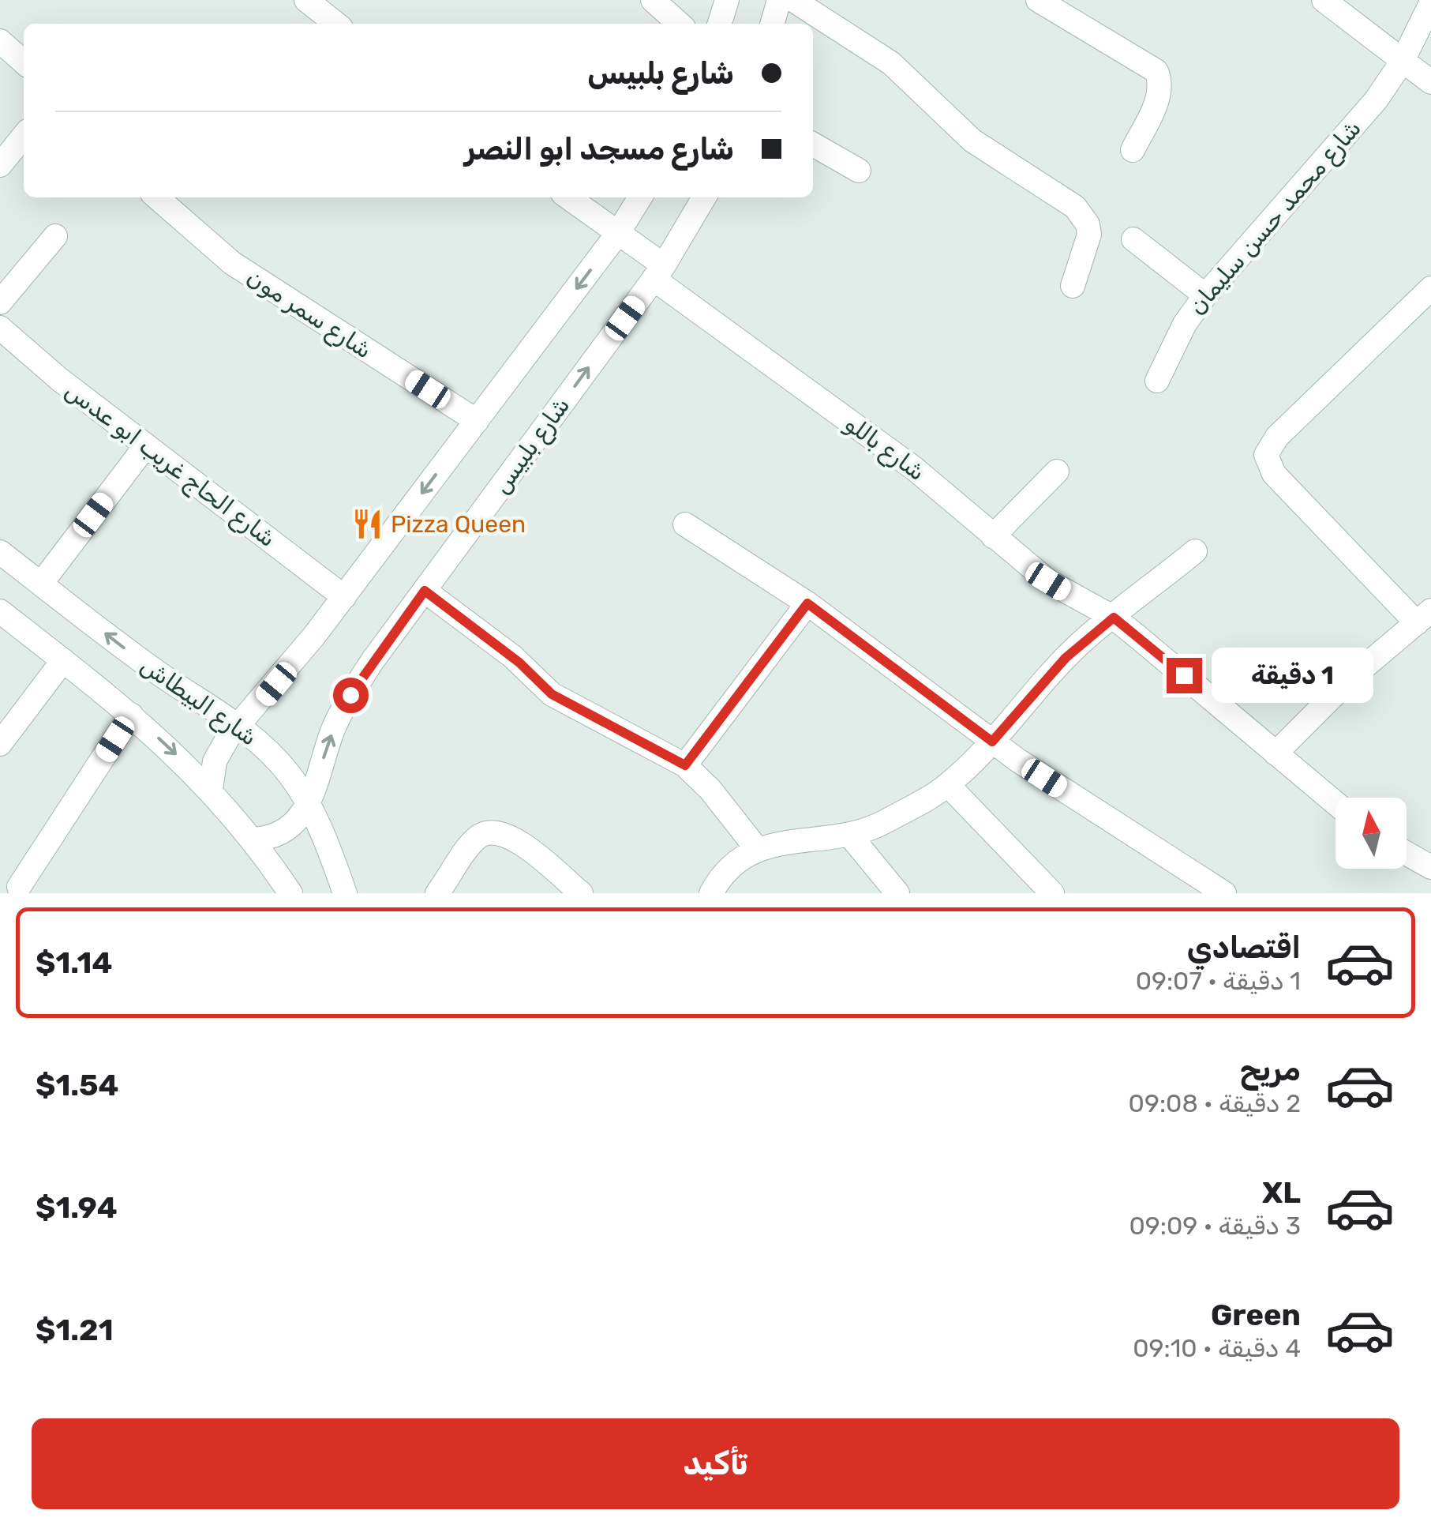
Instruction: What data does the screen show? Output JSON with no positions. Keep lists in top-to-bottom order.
{
  "streets": {
    "street": [
      "شارع محمد حسن سليمان",
      "شارع سمر مون",
      "شارع بلبيس",
      "شارع باللو",
      "شارع الحاج غريب ابو عدس",
      "شارع البيطاش"
    ]
  },
  "crossings": [
    ["شارع بلبيس", "شارع باللو"],
    ["شارع بلبيس", "شارع البيطاش"]
  ],
  "places": {
    "restaurant": ["Pizza Queen"]
  },
  "north": "top",
  "page": {
    "banner": ["شارع بلبيس", "شارع مسجد ابو النصر"],
    "bubble": "1 دقيقة",
    "list": [
      {
        "name": "اقتصادي",
        "note": "1 دقيقة · 09:07",
        "value": "$1.14"
      },
      {
        "name": "مريح",
        "note": "2 دقيقة · 09:08",
        "value": "$1.54"
      },
      {
        "name": "XL",
        "note": "3 دقيقة · 09:09",
        "value": "$1.94"
      },
      {
        "name": "Green",
        "note": "4 دقيقة · 09:10",
        "value": "$1.21"
      }
    ],
    "buttons": "تأكيد"
  }
}
